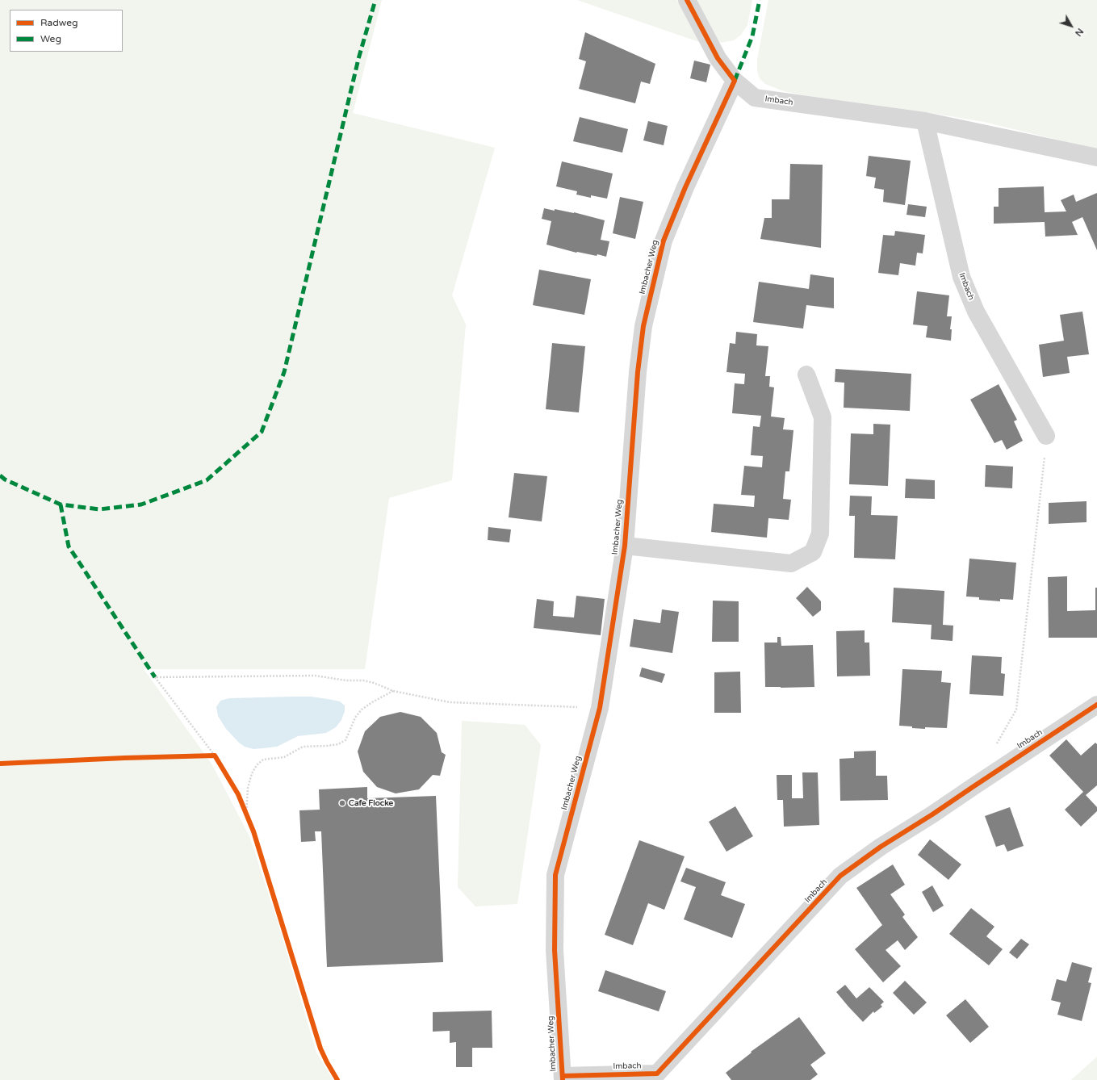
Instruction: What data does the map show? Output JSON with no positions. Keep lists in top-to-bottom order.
{
  "streets": {
    "street": ["Imbach", "Imbacher Weg"]
  },
  "crossings": [
    ["Imbach", "Imbacher Weg"]
  ],
  "places": ["Cafe Flocke"],
  "legend": ["Radweg", "Weg"],
  "north": "bottom right"
}
